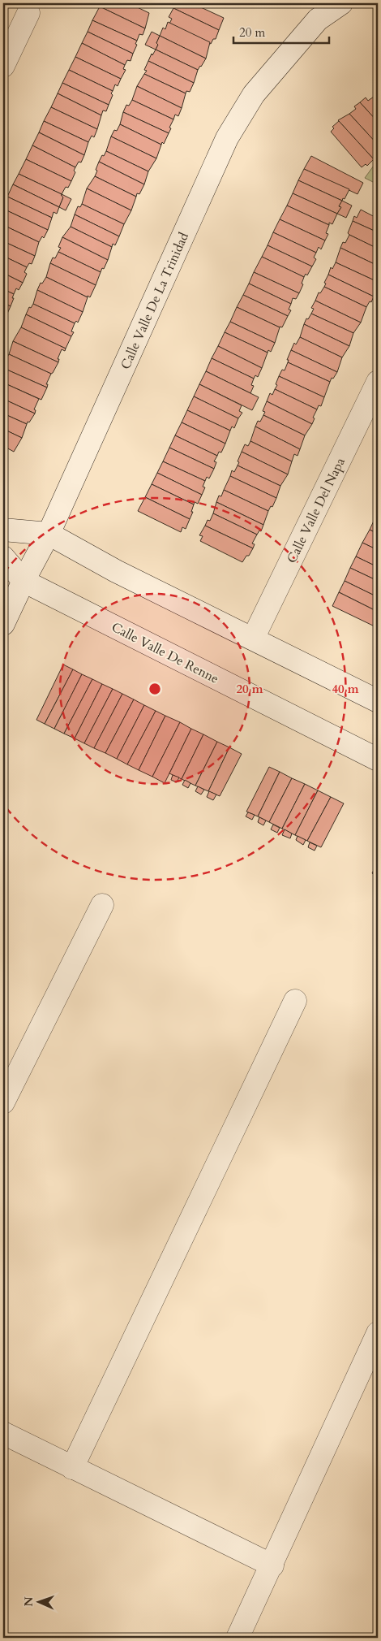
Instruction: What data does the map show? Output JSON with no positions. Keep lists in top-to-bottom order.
{
  "streets": {
    "street": ["Calle Valle De La Trinidad", "Calle Valle Del Napa", "Calle Valle De Renne"]
  },
  "crossings": [
    ["Calle Valle De La Trinidad", "Calle Valle De Renne"]
  ],
  "scale_bar": "20 m",
  "north": "left",
  "rings": ["20 m", "40 m"]
}
